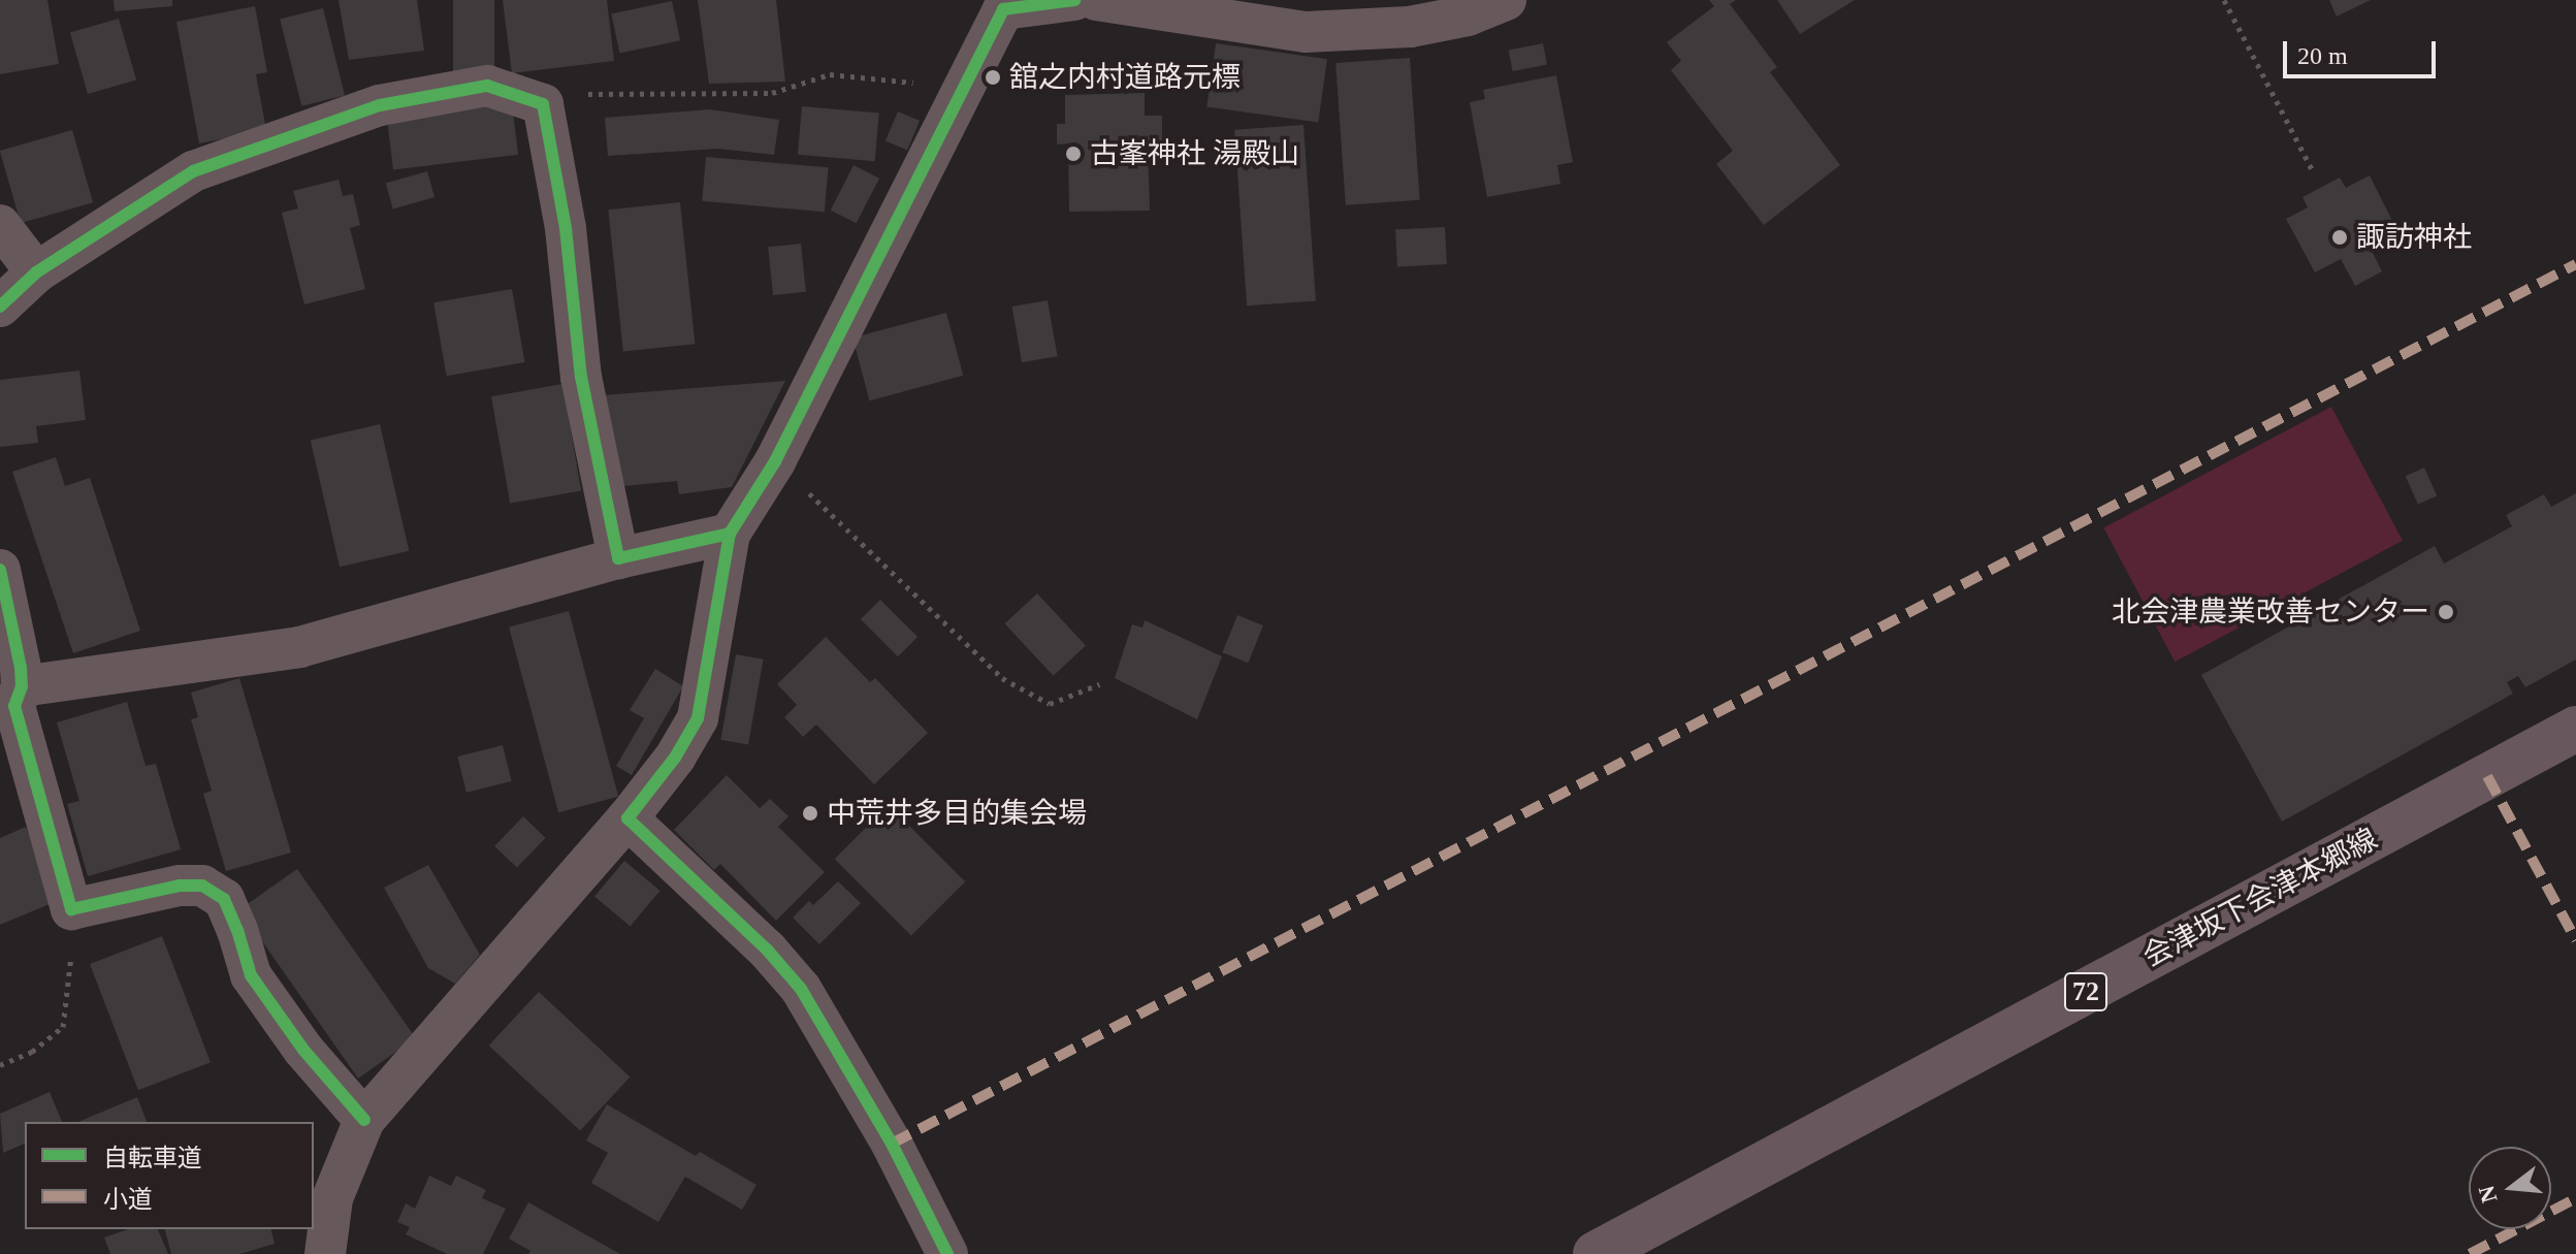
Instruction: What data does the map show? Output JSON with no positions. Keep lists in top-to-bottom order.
{
  "streets": {
    "main road": ["会津坂下会津本郷線", "72"]
  },
  "places": [
    "舘之内村道路元標",
    "古峯神社 湯殿山",
    "諏訪神社",
    "北会津農業改善センター",
    "中荒井多目的集会場"
  ],
  "legend": ["自転車道", "小道"],
  "scale_bar": "20 m",
  "north": "left"
}
